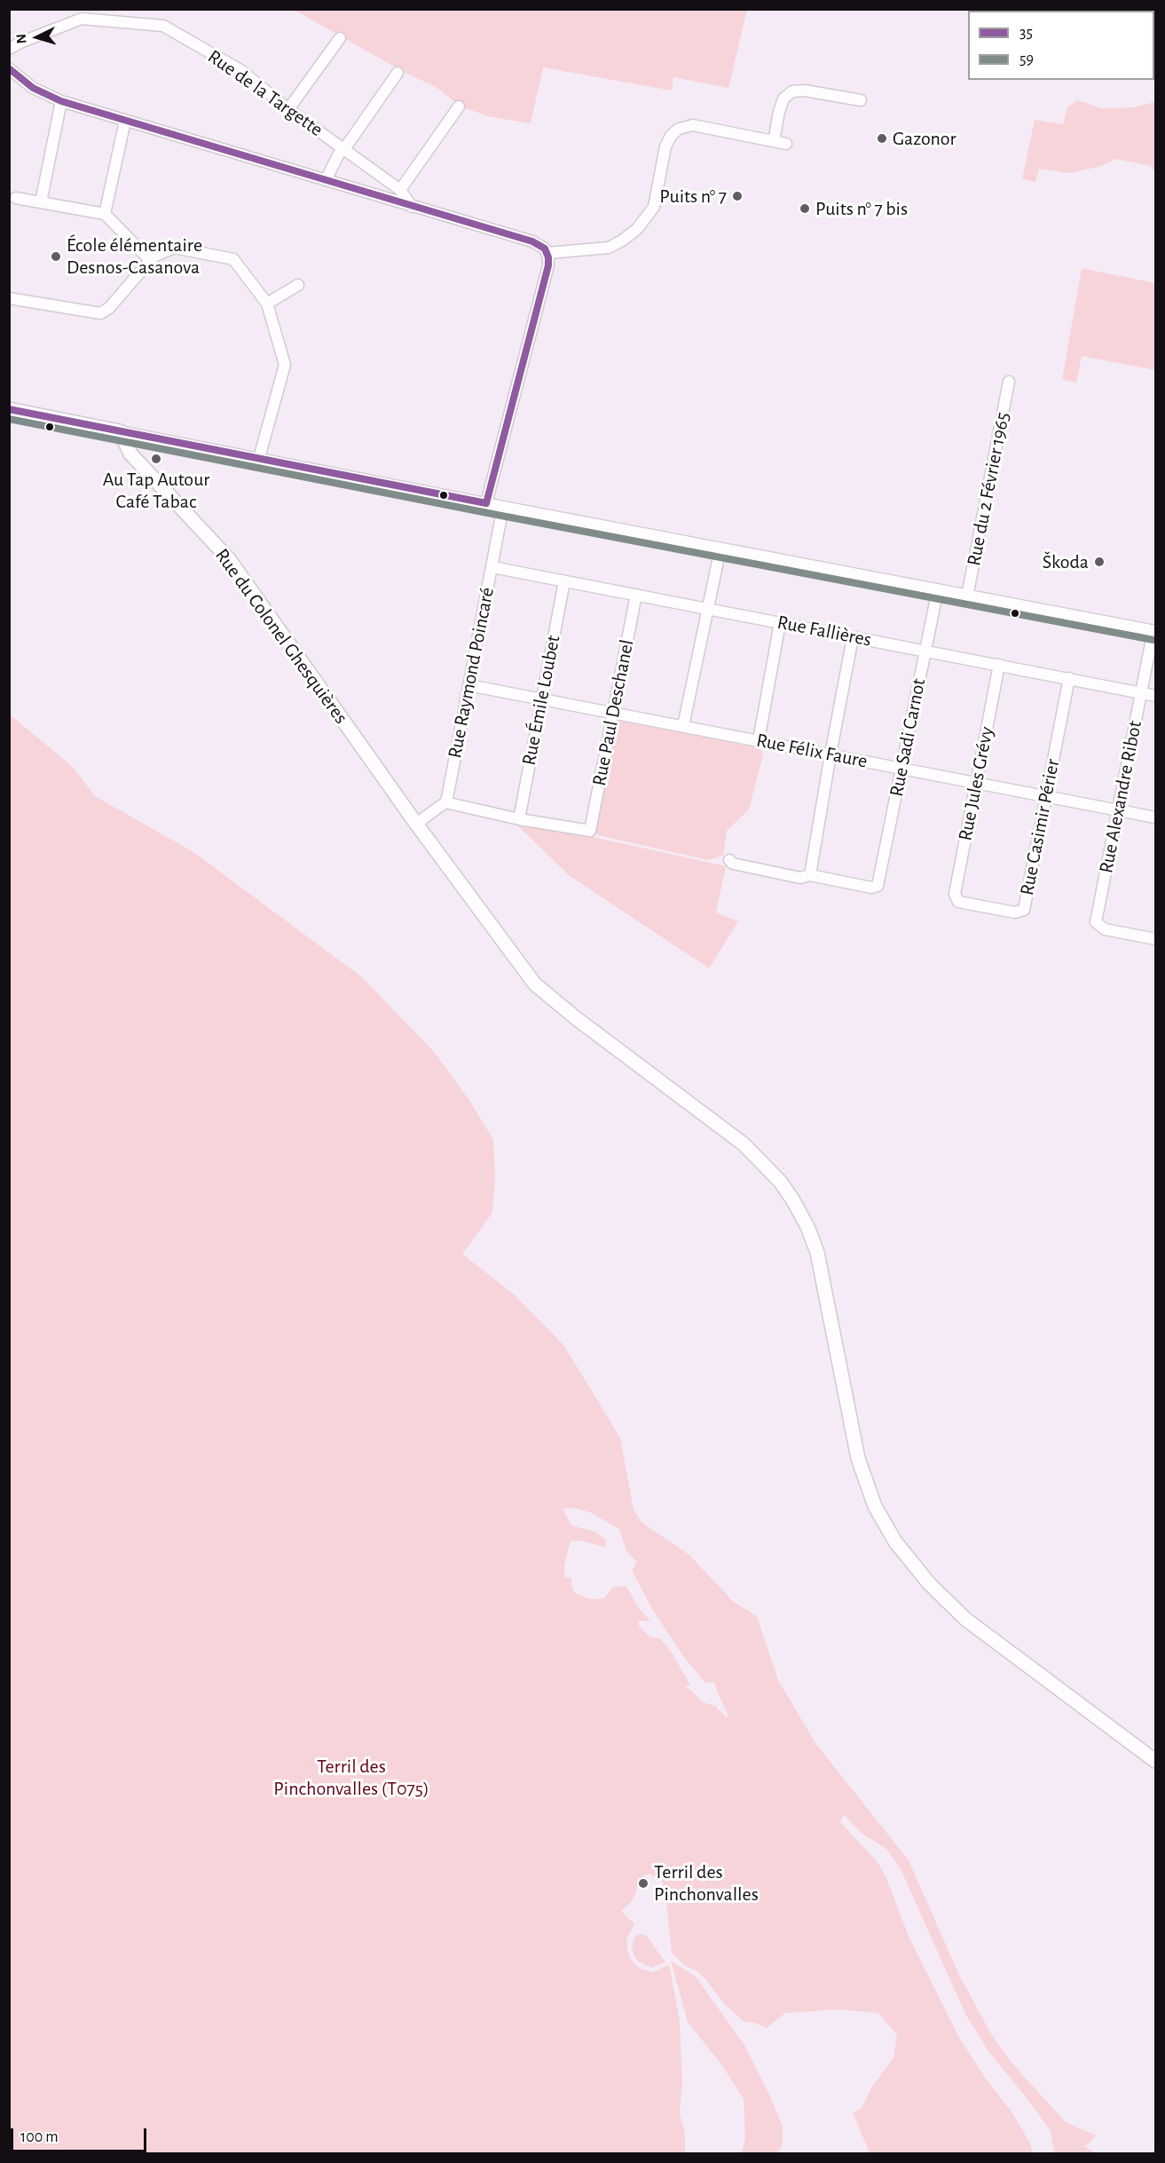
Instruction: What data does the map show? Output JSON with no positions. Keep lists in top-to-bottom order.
{
  "streets": {
    "main road": ["Rue du Colonel Ghesquières"],
    "street": [
      "Rue de la Targette",
      "Rue du 2 Février 1965",
      "Rue Fallières",
      "Rue Raymond Poincaré",
      "Rue Émile Loubet",
      "Rue Paul Deschanel",
      "Rue Sadi Carnot",
      "Rue Félix Faure",
      "Rue Jules Grévy",
      "Rue Alexandre Ribot",
      "Rue Casimir Périer"
    ]
  },
  "crossings": [
    ["Rue Fallières", "Rue Raymond Poincaré"],
    ["Rue Fallières", "Rue Émile Loubet"],
    ["Rue Fallières", "Rue Paul Deschanel"],
    ["Rue Fallières", "Rue Sadi Carnot"],
    ["Rue Fallières", "Rue Jules Grévy"],
    ["Rue Fallières", "Rue Alexandre Ribot"],
    ["Rue Fallières", "Rue Casimir Périer"],
    ["Rue Raymond Poincaré", "Rue Félix Faure"],
    ["Rue Émile Loubet", "Rue Paul Deschanel"],
    ["Rue Émile Loubet", "Rue Félix Faure"],
    ["Rue Paul Deschanel", "Rue Félix Faure"],
    ["Rue Sadi Carnot", "Rue Félix Faure"],
    ["Rue Félix Faure", "Rue Jules Grévy"],
    ["Rue Félix Faure", "Rue Alexandre Ribot"],
    ["Rue Félix Faure", "Rue Casimir Périer"],
    ["Rue Jules Grévy", "Rue Casimir Périer"]
  ],
  "parks": ["Terril des Pinchonvalles (T075)"],
  "places": [
    "Gazonor",
    "Puits n° 7",
    "Puits n° 7 bis",
    "École élémentaire Desnos-Casanova",
    "Au Tap Autour Café Tabac",
    "Škoda",
    "Terril des Pinchonvalles"
  ],
  "lines": ["transit line 35", "transit line 59"],
  "legend": ["35", "59"],
  "scale_bar": "100 m",
  "north": "left"
}
